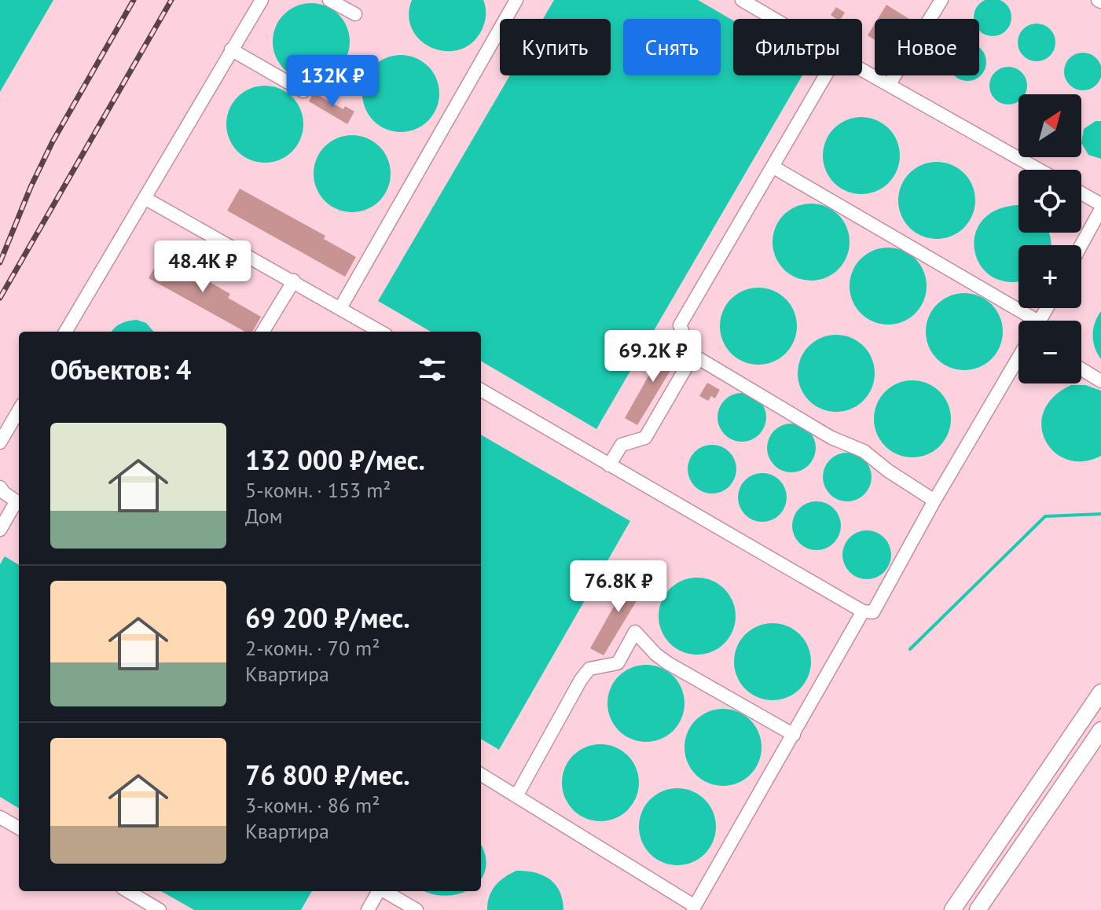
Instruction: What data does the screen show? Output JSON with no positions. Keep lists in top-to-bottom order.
{
  "north": "top right",
  "page": {
    "chip": [
      "Купить",
      "Снять",
      "Фильтры",
      "Новое"
    ],
    "price": [
      "132K ₽",
      "48.4K ₽",
      "69.2K ₽",
      "76.8K ₽"
    ],
    "map_buttons": ["+", "−"],
    "heading": "Объектов: 4",
    "list": [
      {
        "name": "132 000 ₽/мес.",
        "note": "5-комн. · 153 m² · Дом"
      },
      {
        "name": "69 200 ₽/мес.",
        "note": "2-комн. · 70 m² · Квартира"
      },
      {
        "name": "76 800 ₽/мес.",
        "note": "3-комн. · 86 m² · Квартира"
      }
    ]
  }
}
